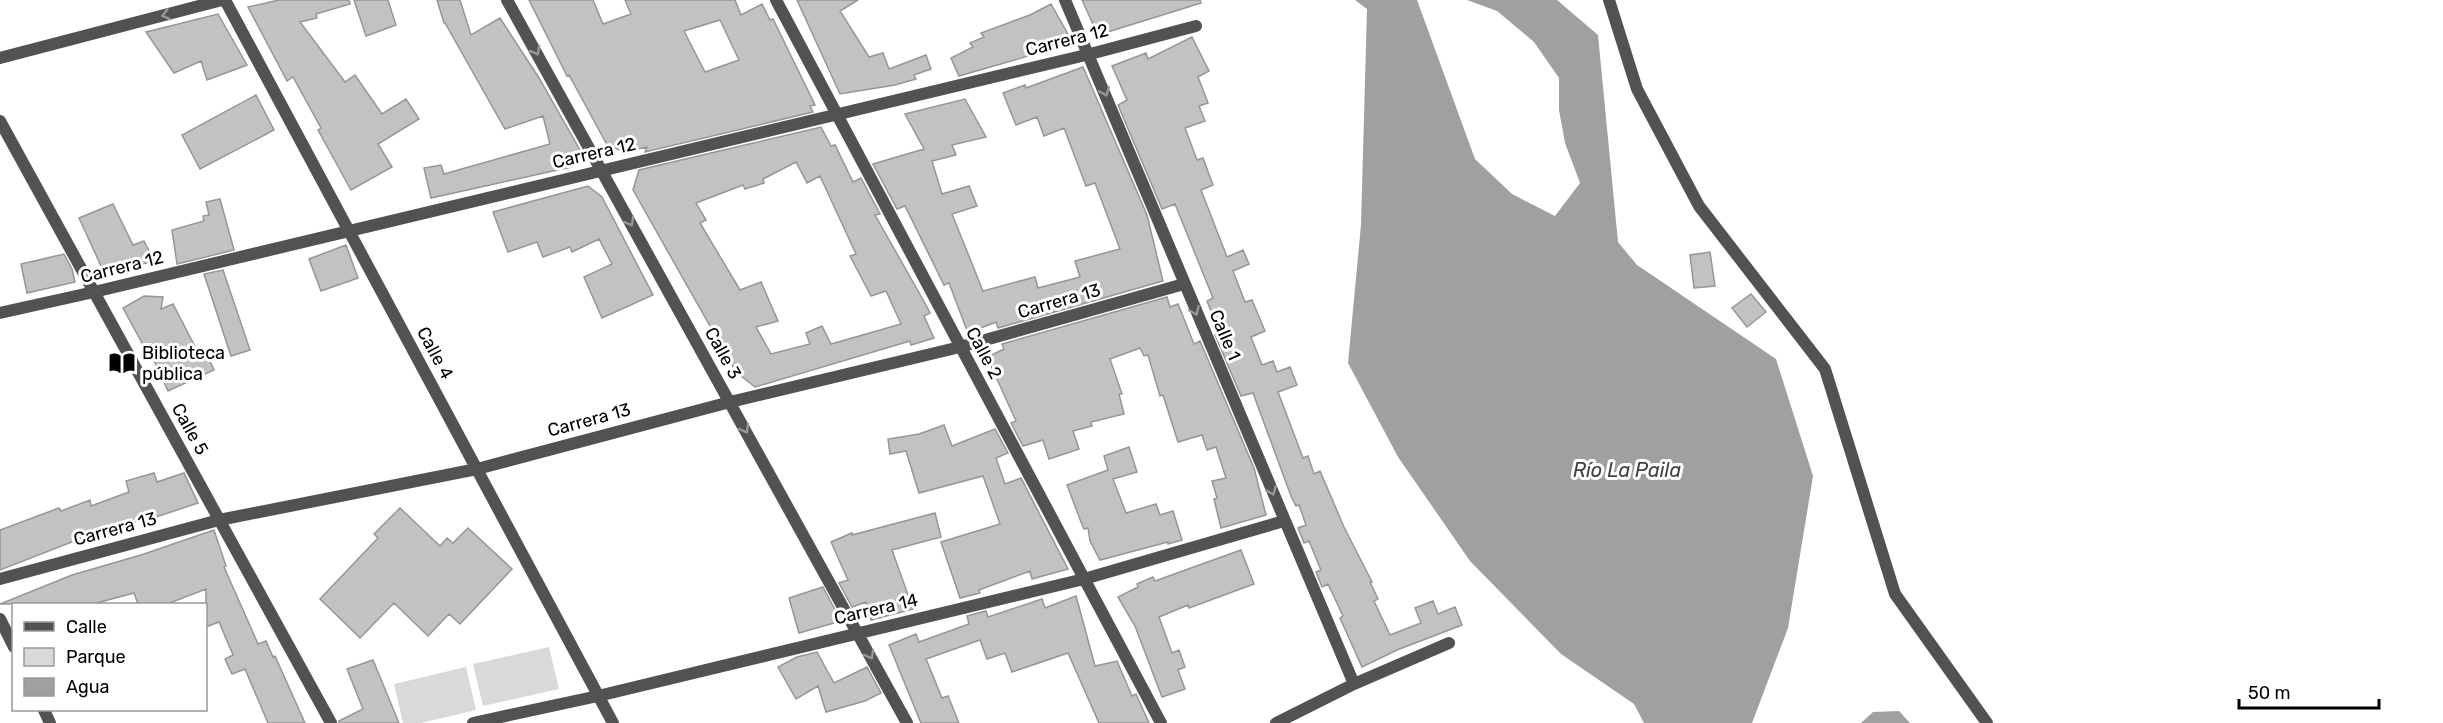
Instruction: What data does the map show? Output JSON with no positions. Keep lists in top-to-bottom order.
{
  "streets": {
    "street": [
      "Carrera 12",
      "Carrera 13",
      "Calle 1",
      "Calle 4",
      "Calle 3",
      "Calle 2",
      "Calle 5",
      "Carrera 14"
    ]
  },
  "crossings": [
    ["Carrera 12", "Calle 1"],
    ["Carrera 12", "Calle 4"],
    ["Carrera 12", "Calle 3"],
    ["Carrera 12", "Calle 2"],
    ["Carrera 12", "Calle 5"],
    ["Carrera 13", "Calle 1"],
    ["Carrera 13", "Calle 4"],
    ["Carrera 13", "Calle 3"],
    ["Carrera 13", "Calle 2"],
    ["Carrera 13", "Calle 5"],
    ["Calle 1", "Carrera 14"],
    ["Calle 4", "Carrera 14"],
    ["Calle 3", "Carrera 14"],
    ["Calle 2", "Carrera 14"]
  ],
  "one_way": ["Calle 1", "Calle 3"],
  "water": ["Río La Paila"],
  "places": {
    "library": ["Biblioteca pública"]
  },
  "legend": ["Calle", "Parque", "Agua"],
  "scale_bar": "50 m"
}
